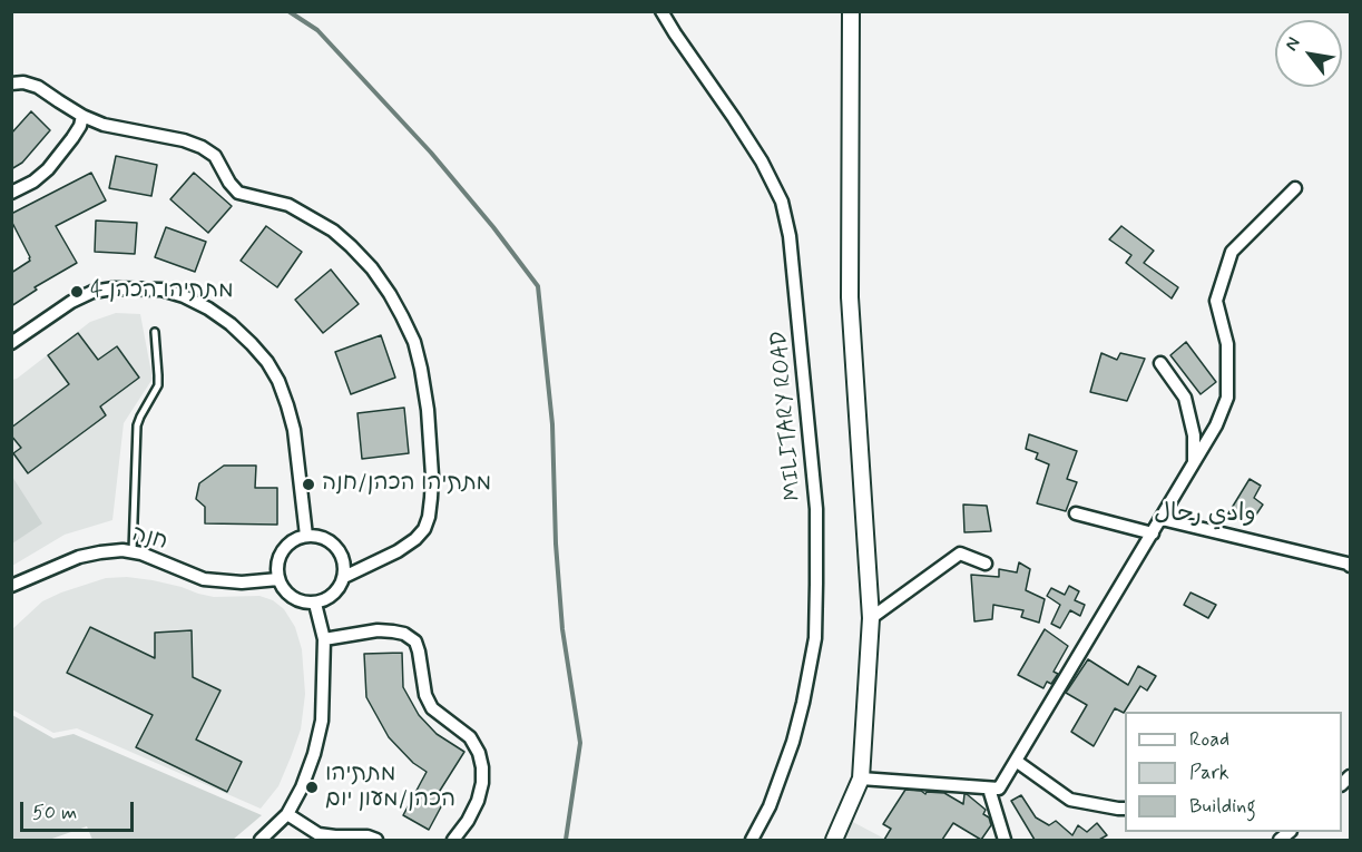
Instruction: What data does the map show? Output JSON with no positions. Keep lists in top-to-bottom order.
{
  "streets": {
    "street": ["MILITARY ROAD", "חנה"]
  },
  "districts": ["وادي رحال"],
  "places": ["מתתיהו הכהן 4", "מתתיהו הכהן/חנה", "מתתיהו הכהן/מעון יום"],
  "legend": ["Road", "Park", "Building"],
  "scale_bar": "50 m",
  "north": "top left"
}
